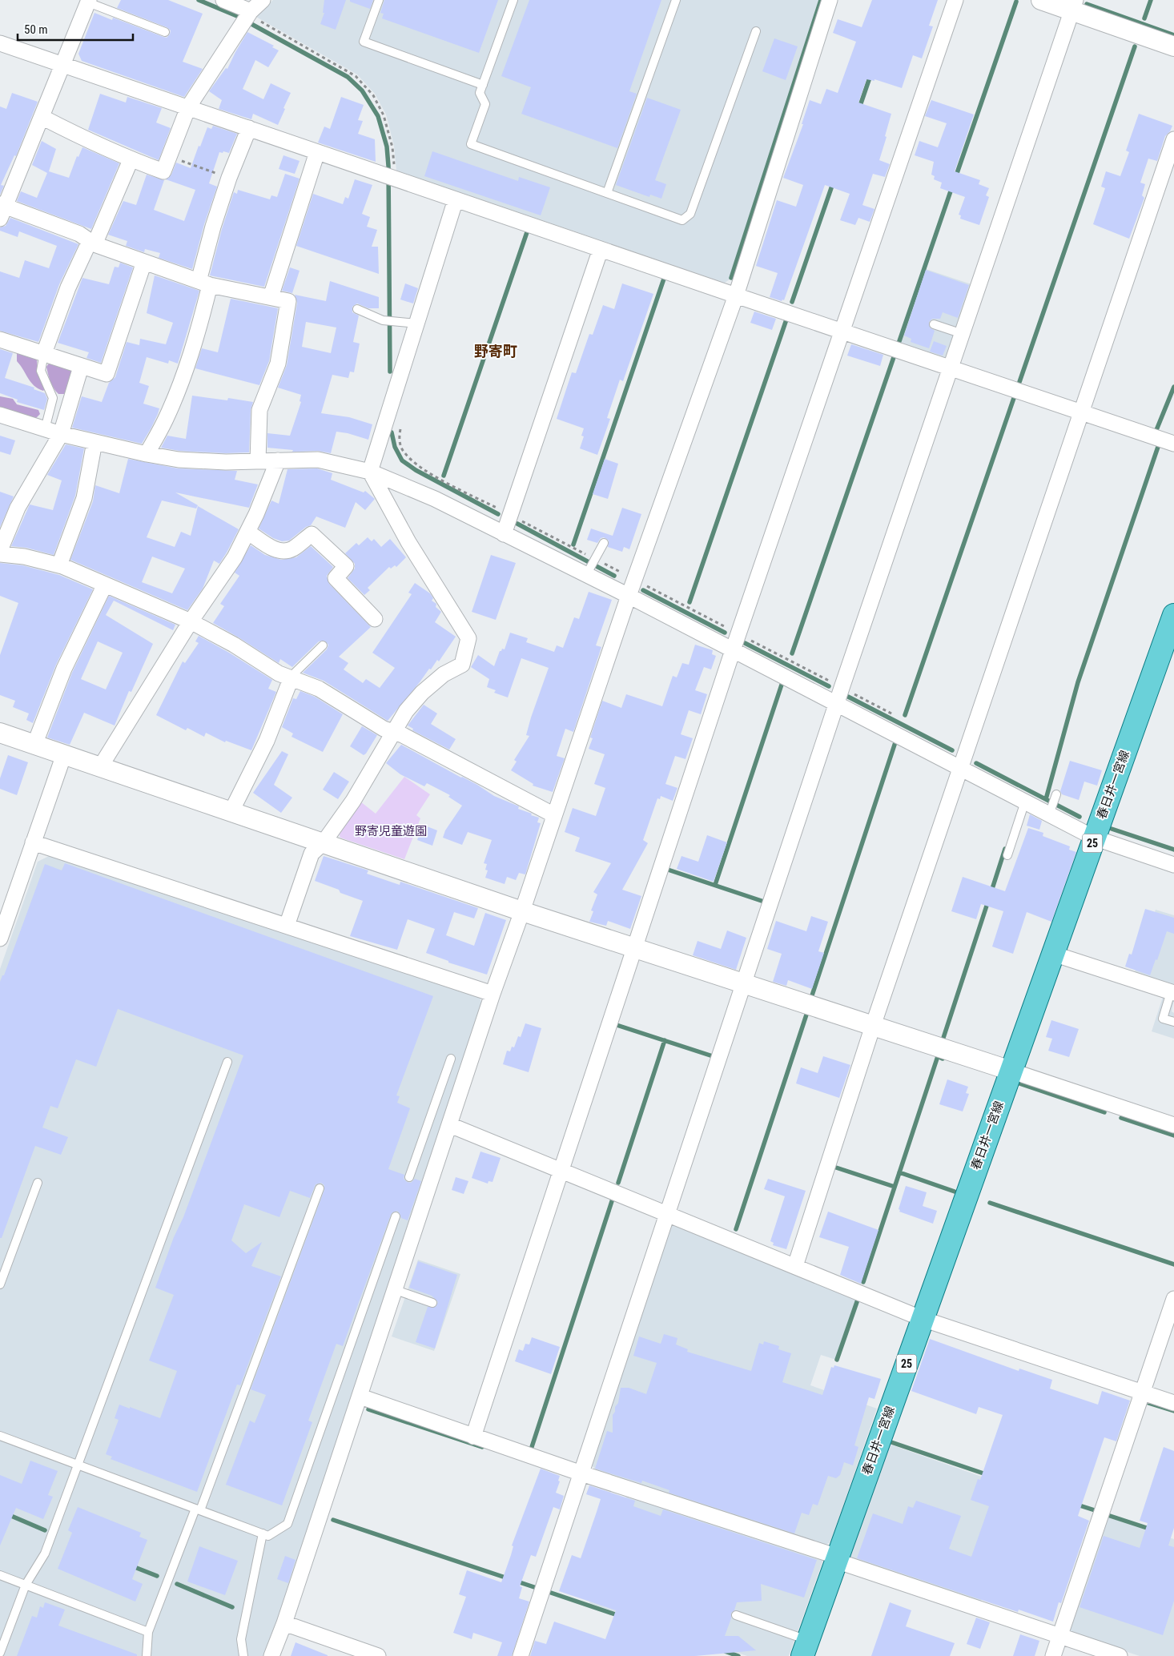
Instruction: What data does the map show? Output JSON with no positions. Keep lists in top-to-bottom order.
{
  "streets": {
    "main road": ["春日井一宮線", "25"]
  },
  "districts": ["野寄町"],
  "parks": ["野寄児童遊園"],
  "scale_bar": "50 m"
}
